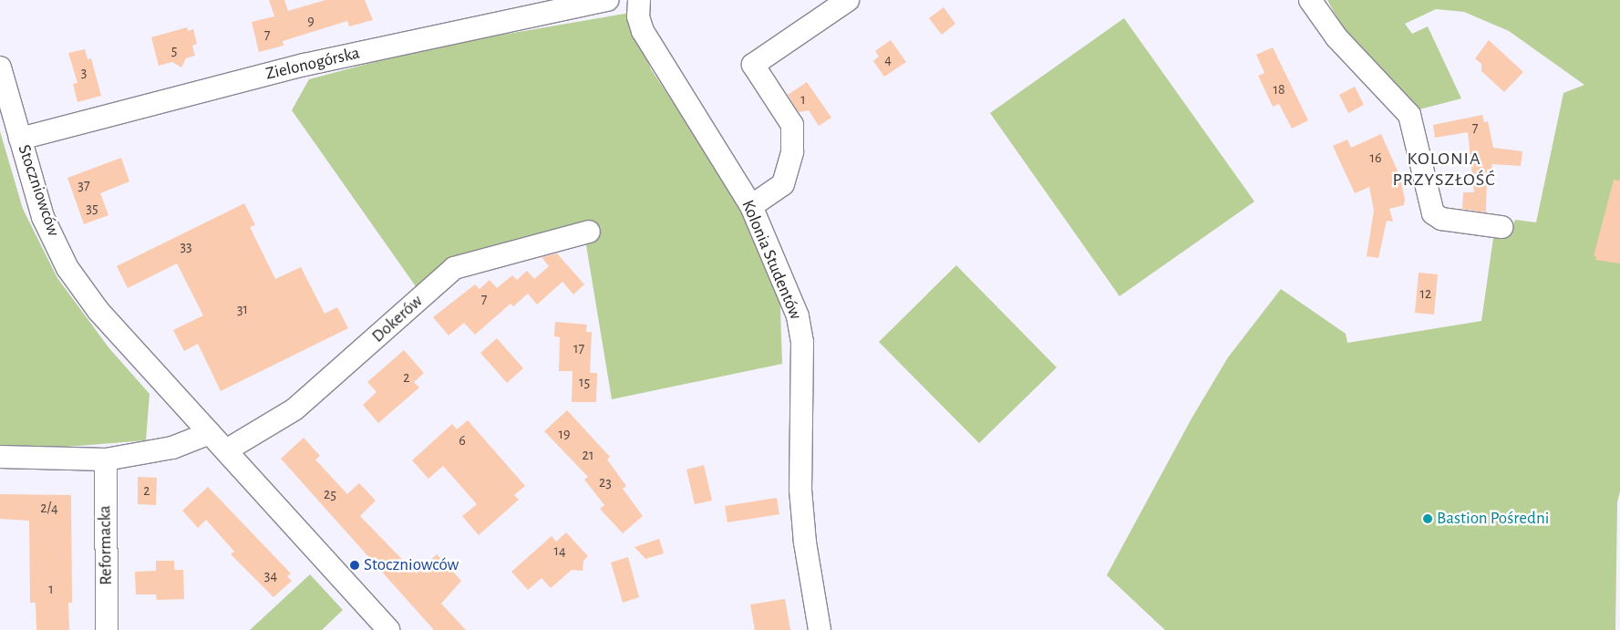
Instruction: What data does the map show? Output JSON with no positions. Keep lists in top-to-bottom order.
{
  "streets": {
    "street": [
      "Zielonogórska",
      "Stoczniowców",
      "Kolonia Studentów",
      "Dokerów",
      "Reformacka"
    ]
  },
  "crossings": [
    ["Zielonogórska", "Stoczniowców"],
    ["Stoczniowców", "Dokerów"]
  ],
  "districts": ["KOLONIA PRZYSZŁOŚĆ"],
  "places": ["Bastion Pośredni", "Stoczniowców"],
  "house_numbers": [
    "9",
    "7",
    "5",
    "4",
    "3",
    "18",
    "1",
    "7",
    "16",
    "37",
    "35",
    "33",
    "12",
    "7",
    "31",
    "17",
    "2",
    "15",
    "19",
    "6",
    "21",
    "23",
    "2",
    "25",
    "2/4",
    "14",
    "34",
    "1"
  ]
}
